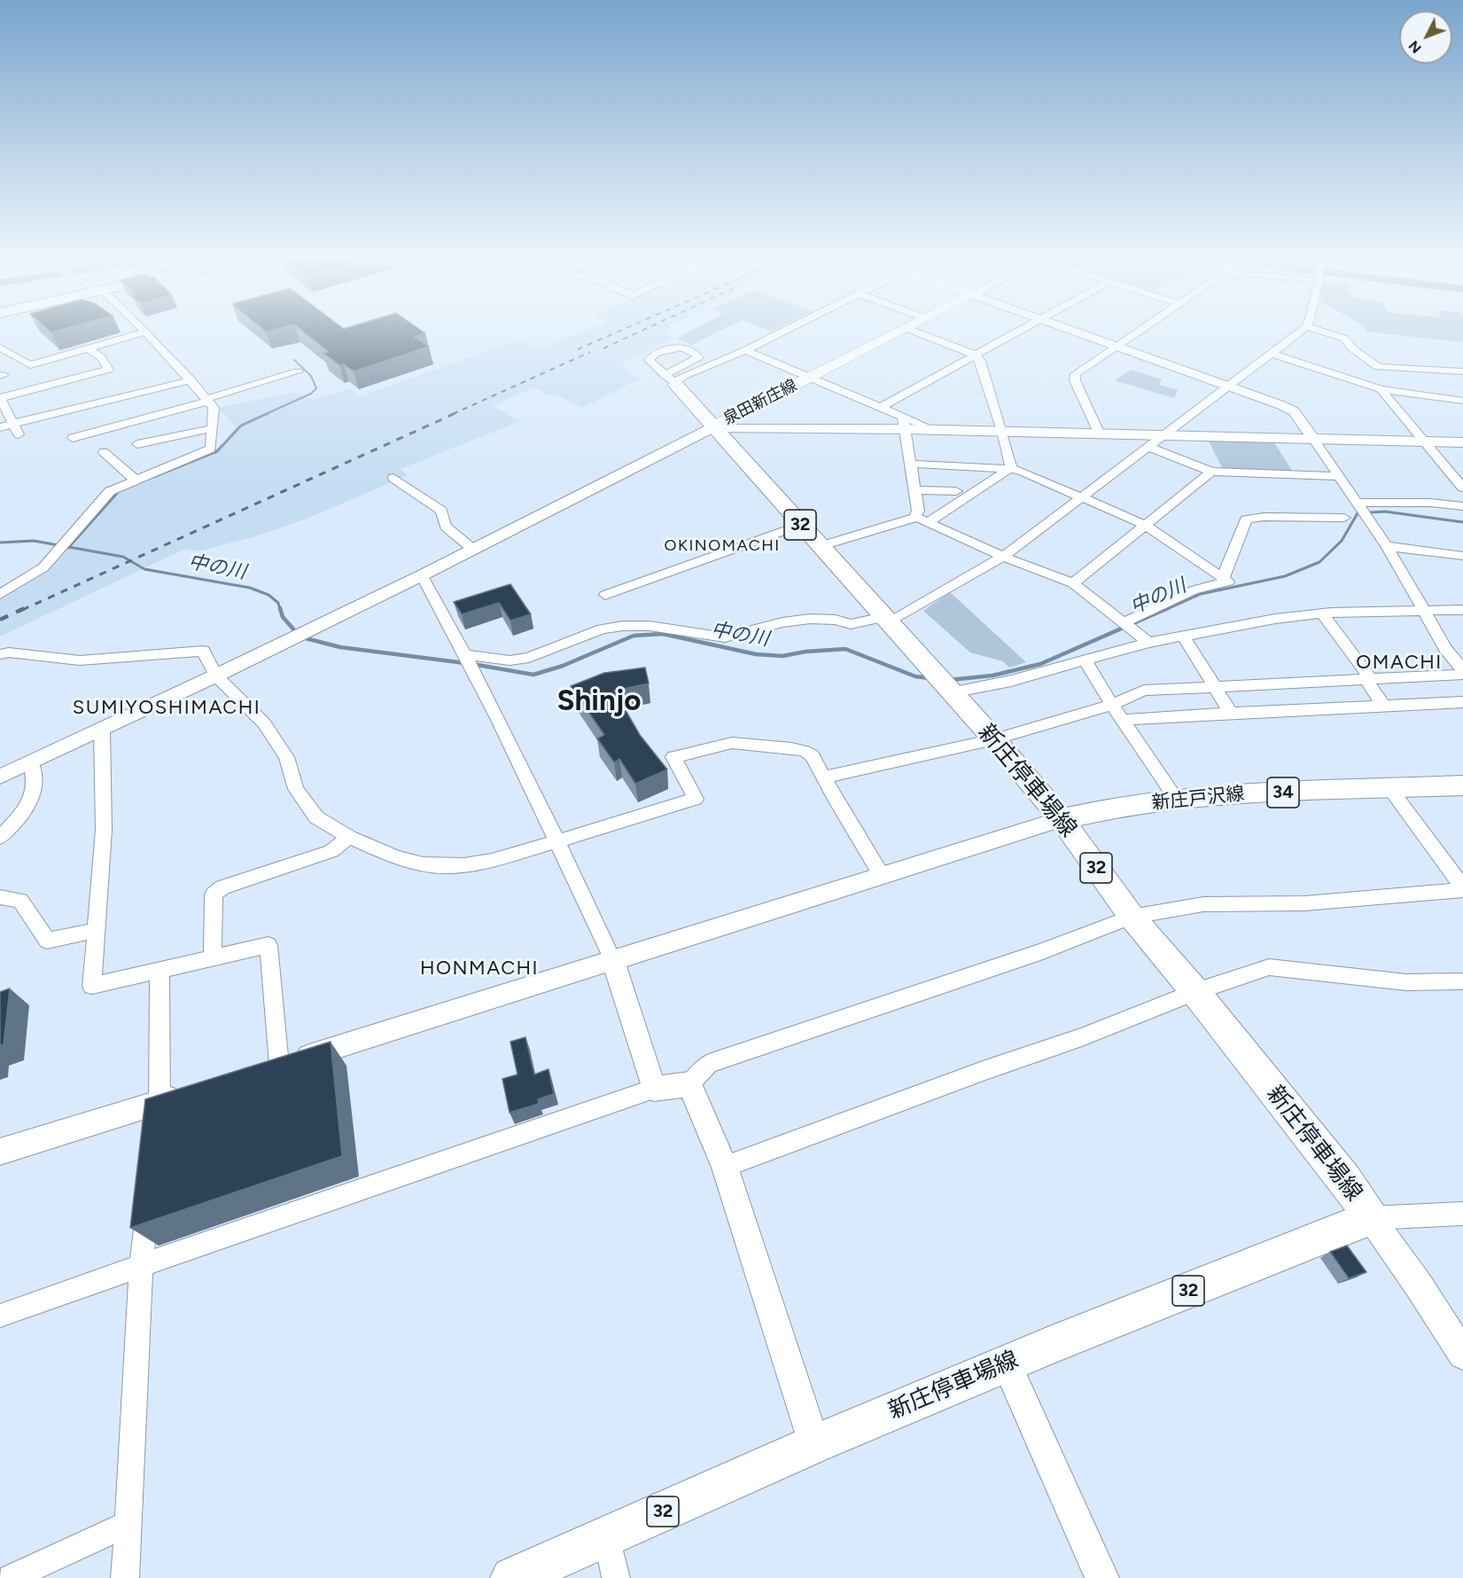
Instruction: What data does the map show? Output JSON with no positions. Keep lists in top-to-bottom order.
{
  "streets": {
    "main road": [
      "泉田新庄線",
      "32",
      "新庄停車場線",
      "34",
      "新庄戸沢線"
    ]
  },
  "crossings": [
    ["泉田新庄線", "新庄停車場線"],
    ["新庄停車場線", "新庄戸沢線"]
  ],
  "districts": [
    "OKINOMACHI",
    "OMACHI",
    "Shinjo",
    "SUMIYOSHIMACHI",
    "HONMACHI"
  ],
  "water": ["中の川"],
  "north": "bottom left"
}
